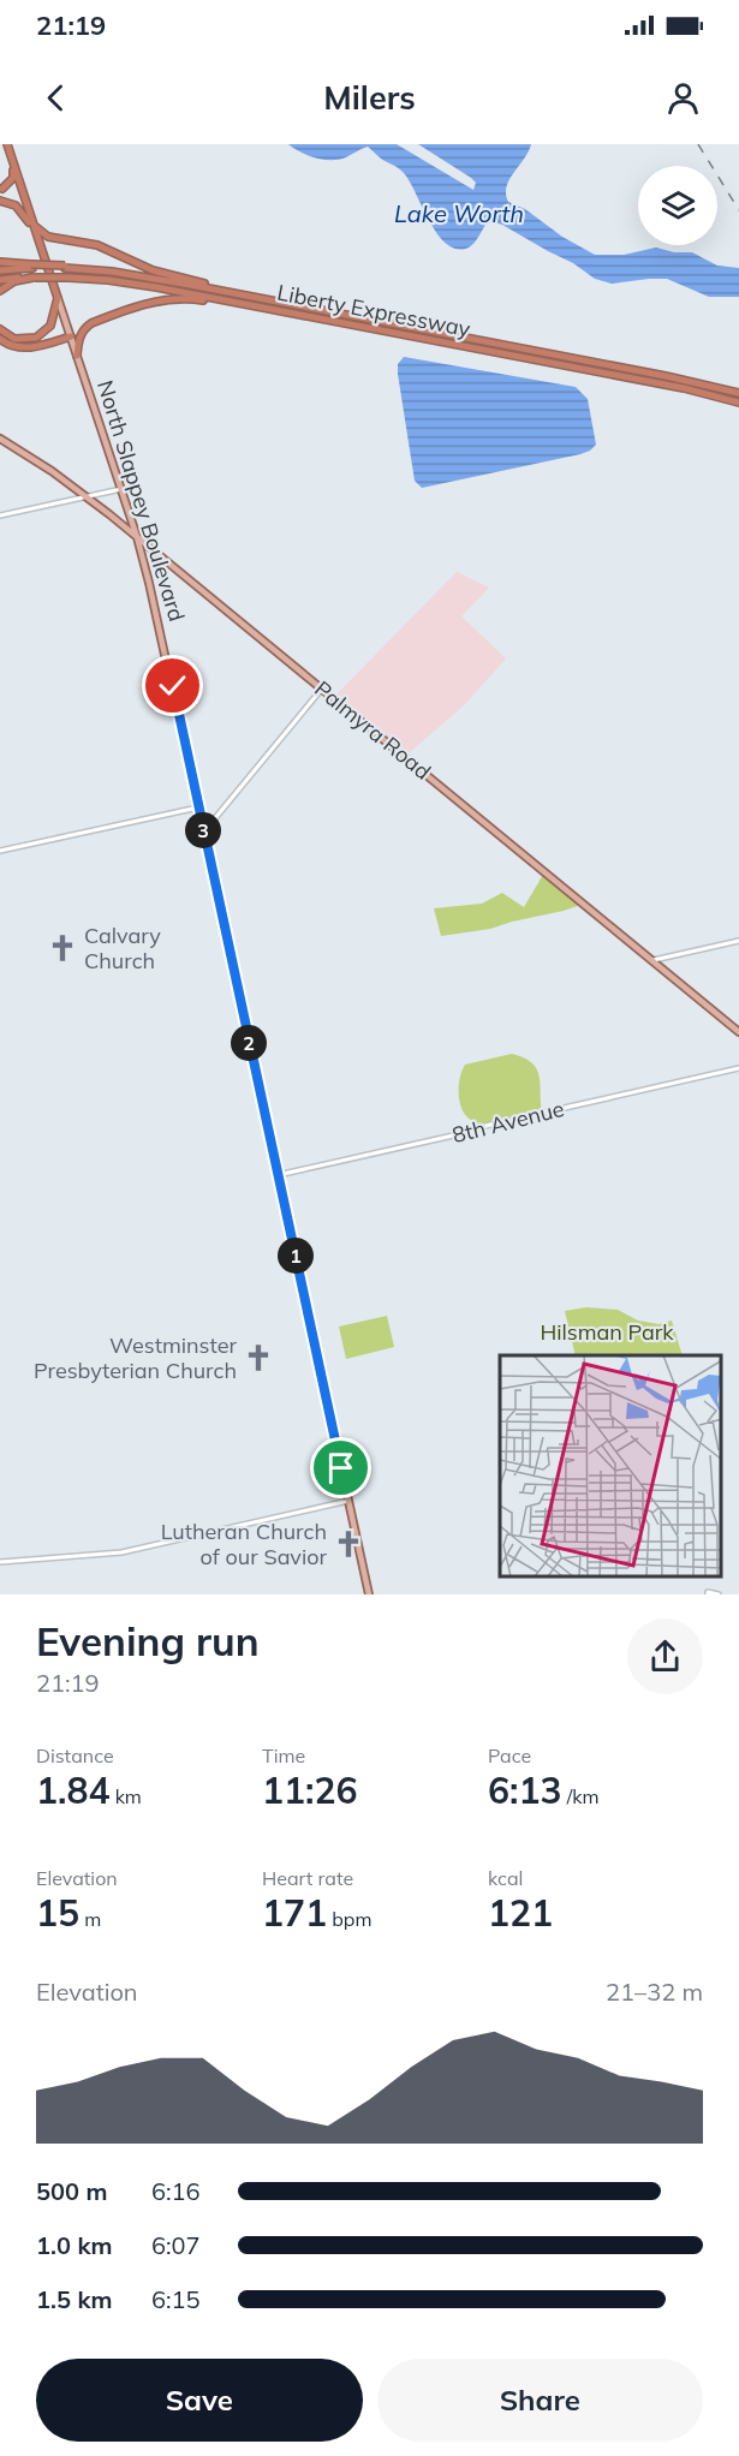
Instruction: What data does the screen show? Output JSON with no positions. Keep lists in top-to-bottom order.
{
  "streets": {
    "highway": ["Liberty Expressway", "North Slappey Boulevard"],
    "main road": ["Palmyra Road"],
    "street": ["8th Avenue"]
  },
  "crossings": [
    ["North Slappey Boulevard", "Palmyra Road"],
    ["North Slappey Boulevard", "8th Avenue"]
  ],
  "water": ["Lake Worth"],
  "parks": ["Hilsman Park"],
  "places": {
    "church": ["Calvary Church", "Westminster Presbyterian Church", "Lutheran Church of our Savior"]
  },
  "page": {
    "status": "21:19",
    "header": "Milers",
    "pins": ["3", "2", "1"],
    "heading": ["Evening run", "21:19"],
    "stats": [
      ["Distance", "1.84 km"],
      ["Time", "11:26"],
      ["Pace", "6:13 /km"],
      ["Elevation", "15 m"],
      ["Heart rate", "171 bpm"],
      ["kcal", "121"]
    ],
    "chart": ["Elevation", "21–32 m"],
    "list": [
      {
        "name": "500 m",
        "note": "6:16"
      },
      {
        "name": "1.0 km",
        "note": "6:07"
      },
      {
        "name": "1.5 km",
        "note": "6:15"
      }
    ],
    "buttons": ["Save", "Share"]
  }
}
